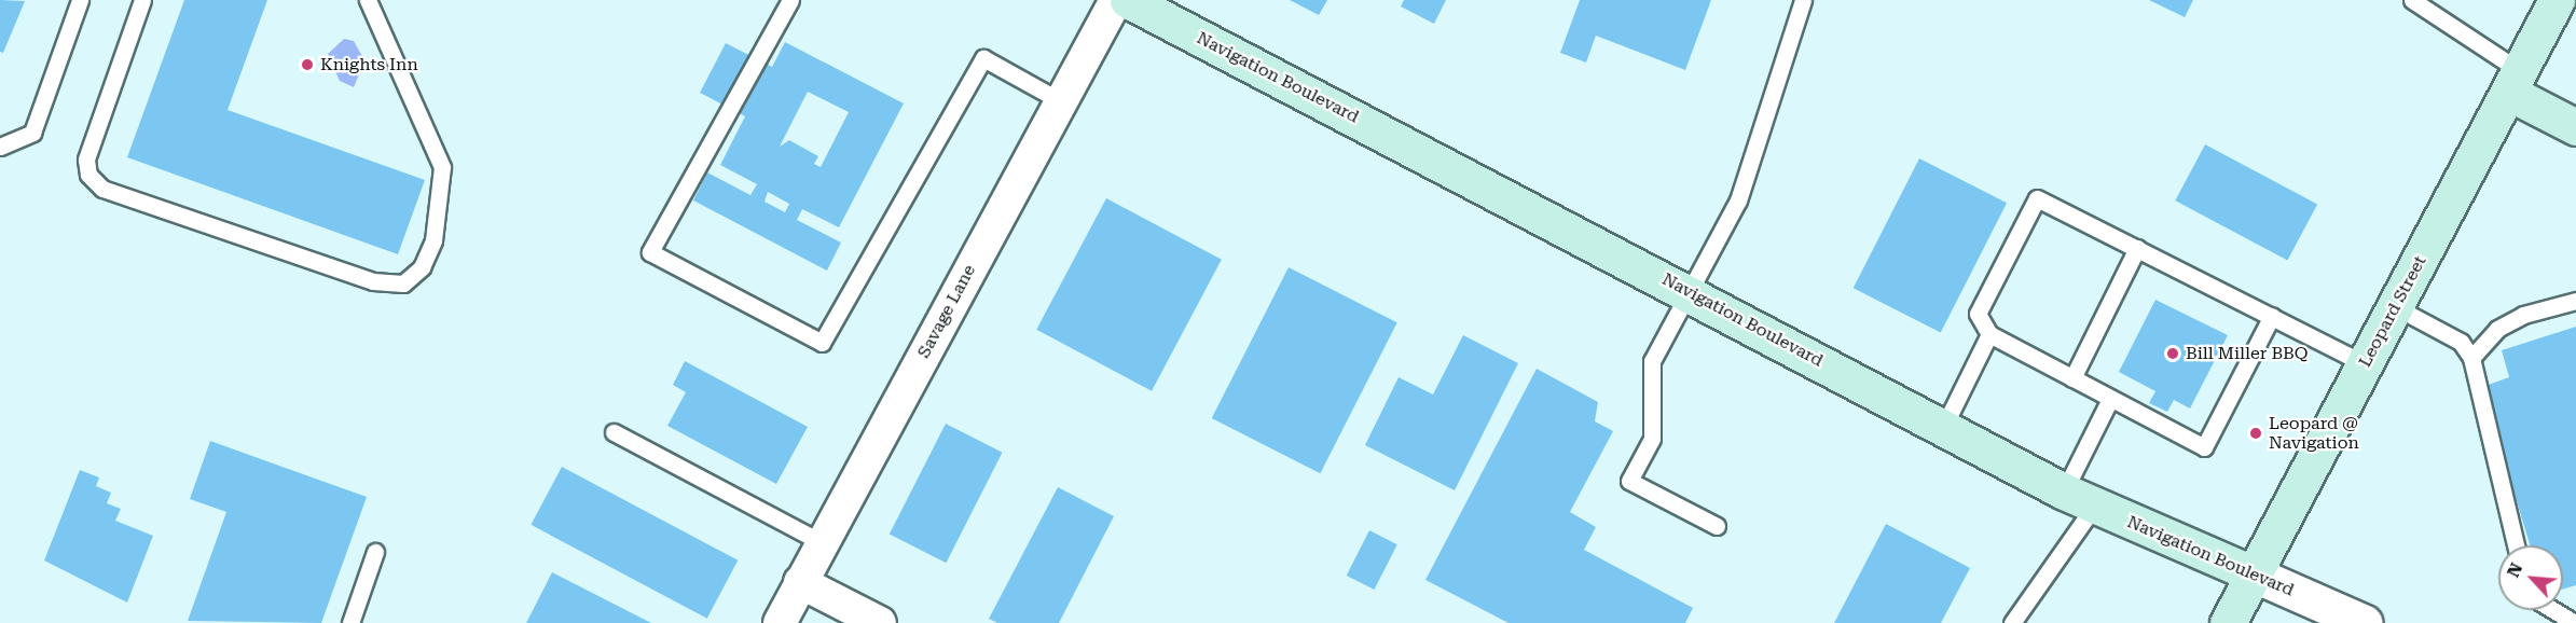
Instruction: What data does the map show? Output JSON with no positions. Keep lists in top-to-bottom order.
{
  "streets": {
    "main road": ["Navigation Boulevard", "Leopard Street"],
    "street": ["Savage Lane"]
  },
  "crossings": [
    ["Navigation Boulevard", "Leopard Street"]
  ],
  "places": ["Knights Inn", "Bill Miller BBQ", "Leopard @ Navigation"],
  "north": "top left"
}
